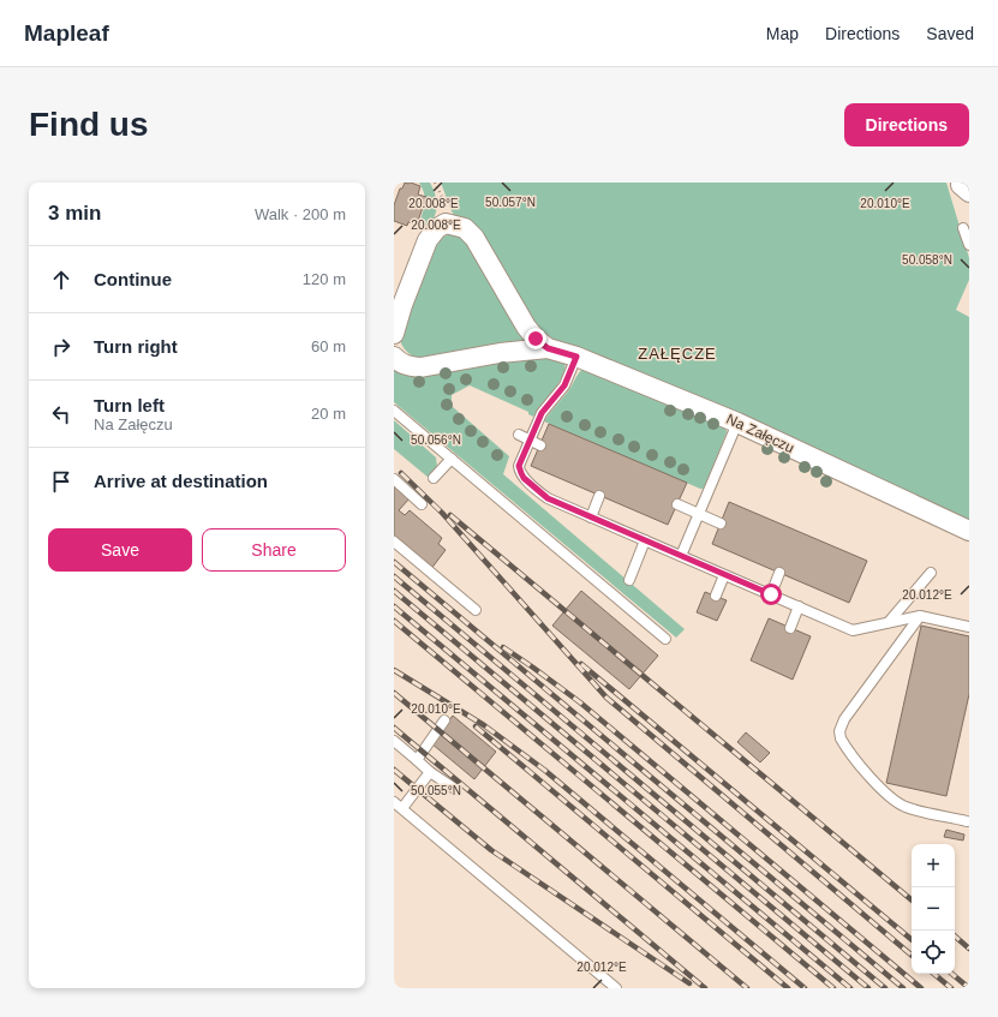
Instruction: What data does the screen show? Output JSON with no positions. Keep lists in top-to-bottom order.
{
  "streets": {
    "street": ["Na Załęczu"]
  },
  "districts": ["ZAŁĘCZE"],
  "page": {
    "header": "Mapleaf",
    "nav": ["Map", "Directions", "Saved"],
    "buttons": [
      "Directions",
      ["Save", "Share"]
    ],
    "title": "Find us",
    "heading": ["3 min", "Walk · 200 m"],
    "list": [
      ["Continue", "120 m"],
      ["Turn right", "60 m"],
      ["Turn left", "Na Załęczu", "20 m"],
      "Arrive at destination"
    ],
    "map_buttons": ["+", "−"]
  },
  "coordinates": [
    "50.057°N",
    "20.010°E",
    "20.008°E",
    "50.058°N",
    "50.056°N",
    "20.012°E",
    "50.055°N"
  ]
}
